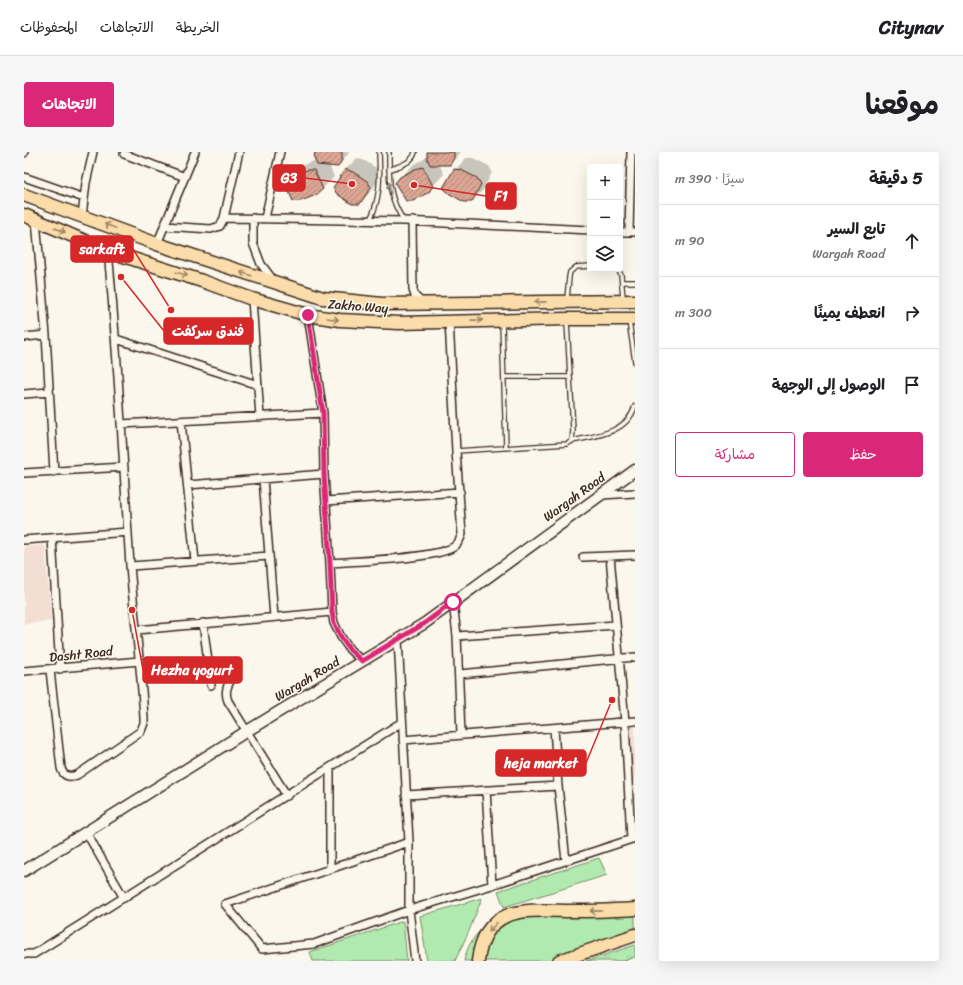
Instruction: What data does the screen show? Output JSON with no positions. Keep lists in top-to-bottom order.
{
  "streets": {
    "highway": ["Zakho Way"],
    "street": ["Wargah Road", "Dasht Road"]
  },
  "places": [
    "G3",
    "F1",
    "فندق سركفت",
    "sarkaft",
    "Hezha yogurt",
    "heja market"
  ],
  "page": {
    "header": "Citynav",
    "nav": ["الخريطة", "الاتجاهات", "المحفوظات"],
    "title": "موقعنا",
    "buttons": [
      "الاتجاهات",
      ["حفظ", "مشاركة"]
    ],
    "heading": ["5 دقيقة", "سيرًا · 390 m"],
    "map_buttons": ["+", "−"],
    "list": [
      ["تابع السير", "Wargah Road", "90 m"],
      ["انعطف يمينًا", "300 m"],
      "الوصول إلى الوجهة"
    ]
  }
}
